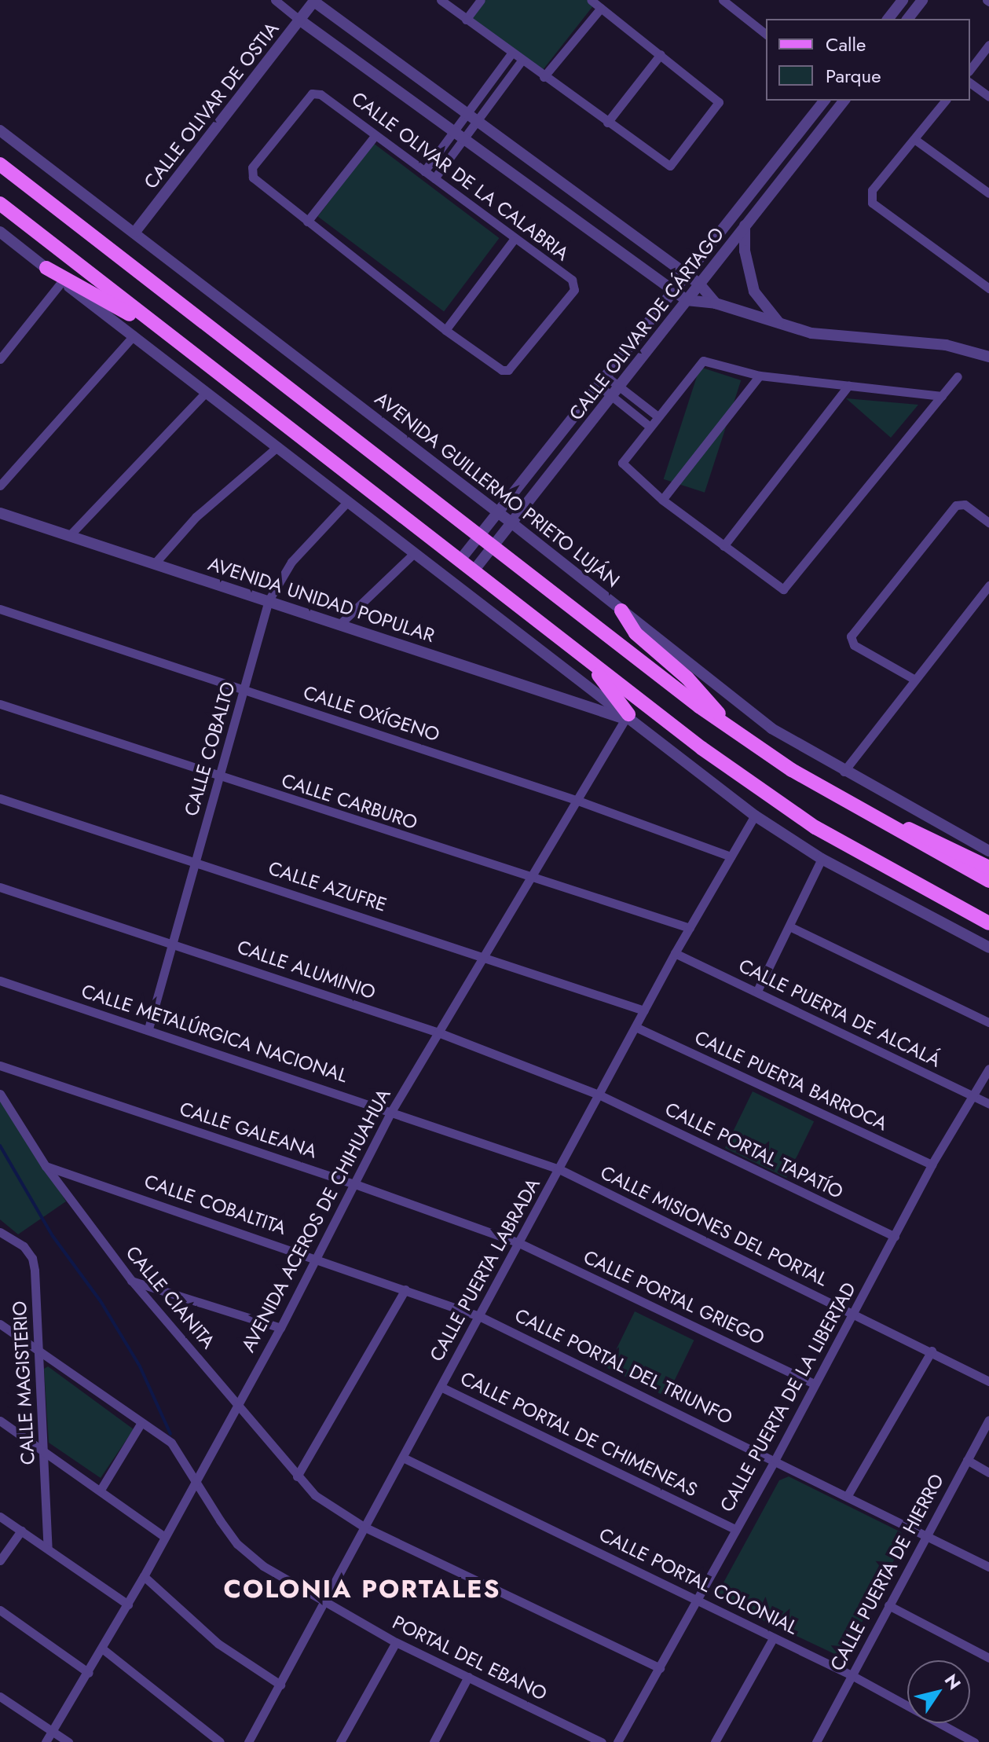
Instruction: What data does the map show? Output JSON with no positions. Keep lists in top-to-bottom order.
{
  "streets": {
    "street": [
      "CALLE OLIVAR DE OSTIA",
      "CALLE OLIVAR DE LA CALABRIA",
      "CALLE OLIVAR DE CÁRTAGO",
      "AVENIDA GUILLERMO PRIETO LUJÁN",
      "AVENIDA UNIDAD POPULAR",
      "CALLE OXÍGENO",
      "CALLE COBALTO",
      "CALLE CARBURO",
      "CALLE AZUFRE",
      "CALLE ALUMINIO",
      "CALLE PUERTA DE ALCALÁ",
      "CALLE METALÚRGICA NACIONAL",
      "CALLE PUERTA BARROCA",
      "CALLE GALEANA",
      "CALLE PORTAL TAPATÍO",
      "CALLE COBALTITA",
      "AVENIDA ACEROS DE CHIHUAHUA",
      "CALLE MISIONES DEL PORTAL",
      "CALLE PUERTA LABRADA",
      "CALLE CIANITA",
      "CALLE PORTAL GRIEGO",
      "CALLE PORTAL DEL TRIUNFO",
      "CALLE MAGISTERIO",
      "CALLE PUERTA DE LA LIBERTAD",
      "CALLE PORTAL DE CHIMENEAS",
      "CALLE PUERTA DE HIERRO",
      "CALLE PORTAL COLONIAL",
      "PORTAL DEL EBANO"
    ]
  },
  "crossings": [
    ["CALLE OLIVAR DE OSTIA", "AVENIDA GUILLERMO PRIETO LUJÁN"],
    ["CALLE OLIVAR DE CÁRTAGO", "AVENIDA GUILLERMO PRIETO LUJÁN"],
    ["AVENIDA UNIDAD POPULAR", "CALLE COBALTO"],
    ["AVENIDA UNIDAD POPULAR", "AVENIDA ACEROS DE CHIHUAHUA"],
    ["CALLE OXÍGENO", "CALLE COBALTO"],
    ["CALLE OXÍGENO", "AVENIDA ACEROS DE CHIHUAHUA"],
    ["CALLE OXÍGENO", "CALLE PUERTA LABRADA"],
    ["CALLE COBALTO", "CALLE CARBURO"],
    ["CALLE COBALTO", "CALLE AZUFRE"],
    ["CALLE COBALTO", "CALLE ALUMINIO"],
    ["CALLE COBALTO", "CALLE METALÚRGICA NACIONAL"],
    ["CALLE CARBURO", "AVENIDA ACEROS DE CHIHUAHUA"],
    ["CALLE CARBURO", "CALLE PUERTA LABRADA"],
    ["CALLE AZUFRE", "AVENIDA ACEROS DE CHIHUAHUA"],
    ["CALLE AZUFRE", "CALLE PUERTA LABRADA"],
    ["CALLE ALUMINIO", "CALLE PORTAL TAPATÍO"],
    ["CALLE ALUMINIO", "AVENIDA ACEROS DE CHIHUAHUA"],
    ["CALLE ALUMINIO", "CALLE PUERTA LABRADA"],
    ["CALLE PUERTA DE ALCALÁ", "CALLE PUERTA LABRADA"],
    ["CALLE PUERTA DE ALCALÁ", "CALLE PUERTA DE LA LIBERTAD"],
    ["CALLE METALÚRGICA NACIONAL", "AVENIDA ACEROS DE CHIHUAHUA"],
    ["CALLE METALÚRGICA NACIONAL", "CALLE MISIONES DEL PORTAL"],
    ["CALLE METALÚRGICA NACIONAL", "CALLE PUERTA LABRADA"],
    ["CALLE PUERTA BARROCA", "CALLE PUERTA LABRADA"],
    ["CALLE PUERTA BARROCA", "CALLE PUERTA DE LA LIBERTAD"],
    ["CALLE GALEANA", "AVENIDA ACEROS DE CHIHUAHUA"],
    ["CALLE GALEANA", "CALLE PUERTA LABRADA"],
    ["CALLE GALEANA", "CALLE PORTAL GRIEGO"],
    ["CALLE PORTAL TAPATÍO", "CALLE PUERTA LABRADA"],
    ["CALLE PORTAL TAPATÍO", "CALLE PUERTA DE LA LIBERTAD"],
    ["CALLE COBALTITA", "AVENIDA ACEROS DE CHIHUAHUA"],
    ["CALLE COBALTITA", "CALLE PUERTA LABRADA"],
    ["CALLE COBALTITA", "CALLE CIANITA"],
    ["CALLE COBALTITA", "CALLE PORTAL DEL TRIUNFO"],
    ["AVENIDA ACEROS DE CHIHUAHUA", "CALLE CIANITA"],
    ["AVENIDA ACEROS DE CHIHUAHUA", "PORTAL DEL EBANO"],
    ["CALLE MISIONES DEL PORTAL", "CALLE PUERTA LABRADA"],
    ["CALLE MISIONES DEL PORTAL", "CALLE PUERTA DE LA LIBERTAD"],
    ["CALLE PUERTA LABRADA", "CALLE CIANITA"],
    ["CALLE PUERTA LABRADA", "CALLE PORTAL GRIEGO"],
    ["CALLE PUERTA LABRADA", "CALLE PORTAL DEL TRIUNFO"],
    ["CALLE PUERTA LABRADA", "CALLE PORTAL DE CHIMENEAS"],
    ["CALLE PUERTA LABRADA", "CALLE PORTAL COLONIAL"],
    ["CALLE PUERTA LABRADA", "PORTAL DEL EBANO"],
    ["CALLE CIANITA", "CALLE PUERTA DE LA LIBERTAD"],
    ["CALLE PORTAL GRIEGO", "CALLE PUERTA DE LA LIBERTAD"],
    ["CALLE PORTAL DEL TRIUNFO", "CALLE PUERTA DE LA LIBERTAD"],
    ["CALLE PORTAL DEL TRIUNFO", "CALLE PUERTA DE HIERRO"],
    ["CALLE MAGISTERIO", "PORTAL DEL EBANO"],
    ["CALLE PUERTA DE LA LIBERTAD", "CALLE PORTAL DE CHIMENEAS"],
    ["CALLE PUERTA DE LA LIBERTAD", "CALLE PORTAL COLONIAL"],
    ["CALLE PUERTA DE HIERRO", "CALLE PORTAL COLONIAL"]
  ],
  "districts": ["COLONIA PORTALES"],
  "legend": ["Calle", "Parque"],
  "north": "top right"
}
